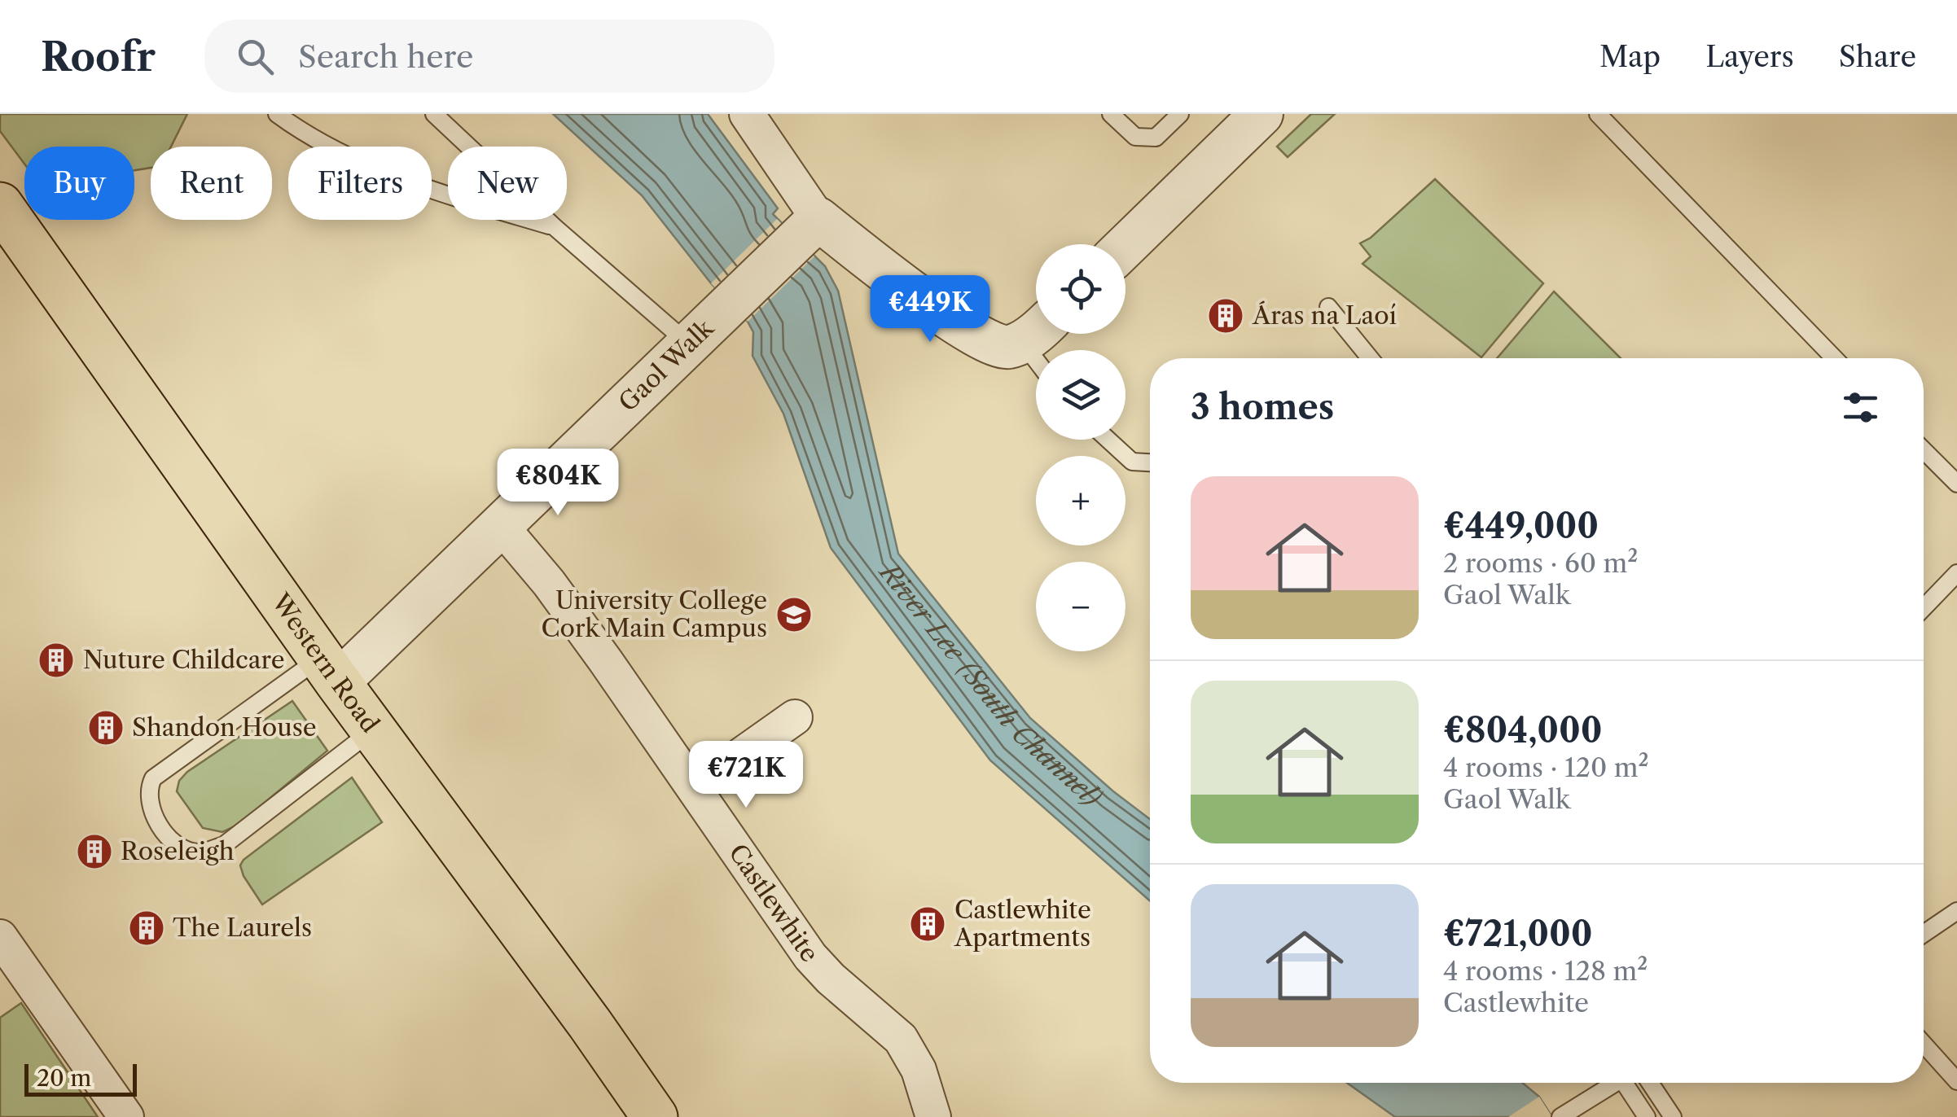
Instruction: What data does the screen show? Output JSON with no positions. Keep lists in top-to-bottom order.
{
  "streets": {
    "highway": ["Western Road"],
    "street": ["Gaol Walk", "Castlewhite"]
  },
  "crossings": [
    ["Gaol Walk", "Western Road"],
    ["Gaol Walk", "Castlewhite"]
  ],
  "water": ["River Lee (South Channel)"],
  "places": {
    "building": [
      "Áras na Laoí",
      "Nuture Childcare",
      "Shandon House",
      "Roseleigh",
      "Castlewhite Apartments",
      "The Laurels"
    ],
    "school or university": ["University College Cork Main Campus"]
  },
  "scale_bar": "20 m",
  "page": {
    "header": "Roofr",
    "search": "Search here",
    "nav": ["Map", "Layers", "Share"],
    "chip": [
      "Buy",
      "Rent",
      "Filters",
      "New"
    ],
    "map_buttons": ["+", "−"],
    "price": ["€449K", "€804K", "€721K"],
    "heading": "3 homes",
    "list": [
      {
        "name": "€449,000",
        "note": "2 rooms · 60 m² · Gaol Walk"
      },
      {
        "name": "€804,000",
        "note": "4 rooms · 120 m² · Gaol Walk"
      },
      {
        "name": "€721,000",
        "note": "4 rooms · 128 m² · Castlewhite"
      }
    ],
    "scale": "20 m"
  }
}
